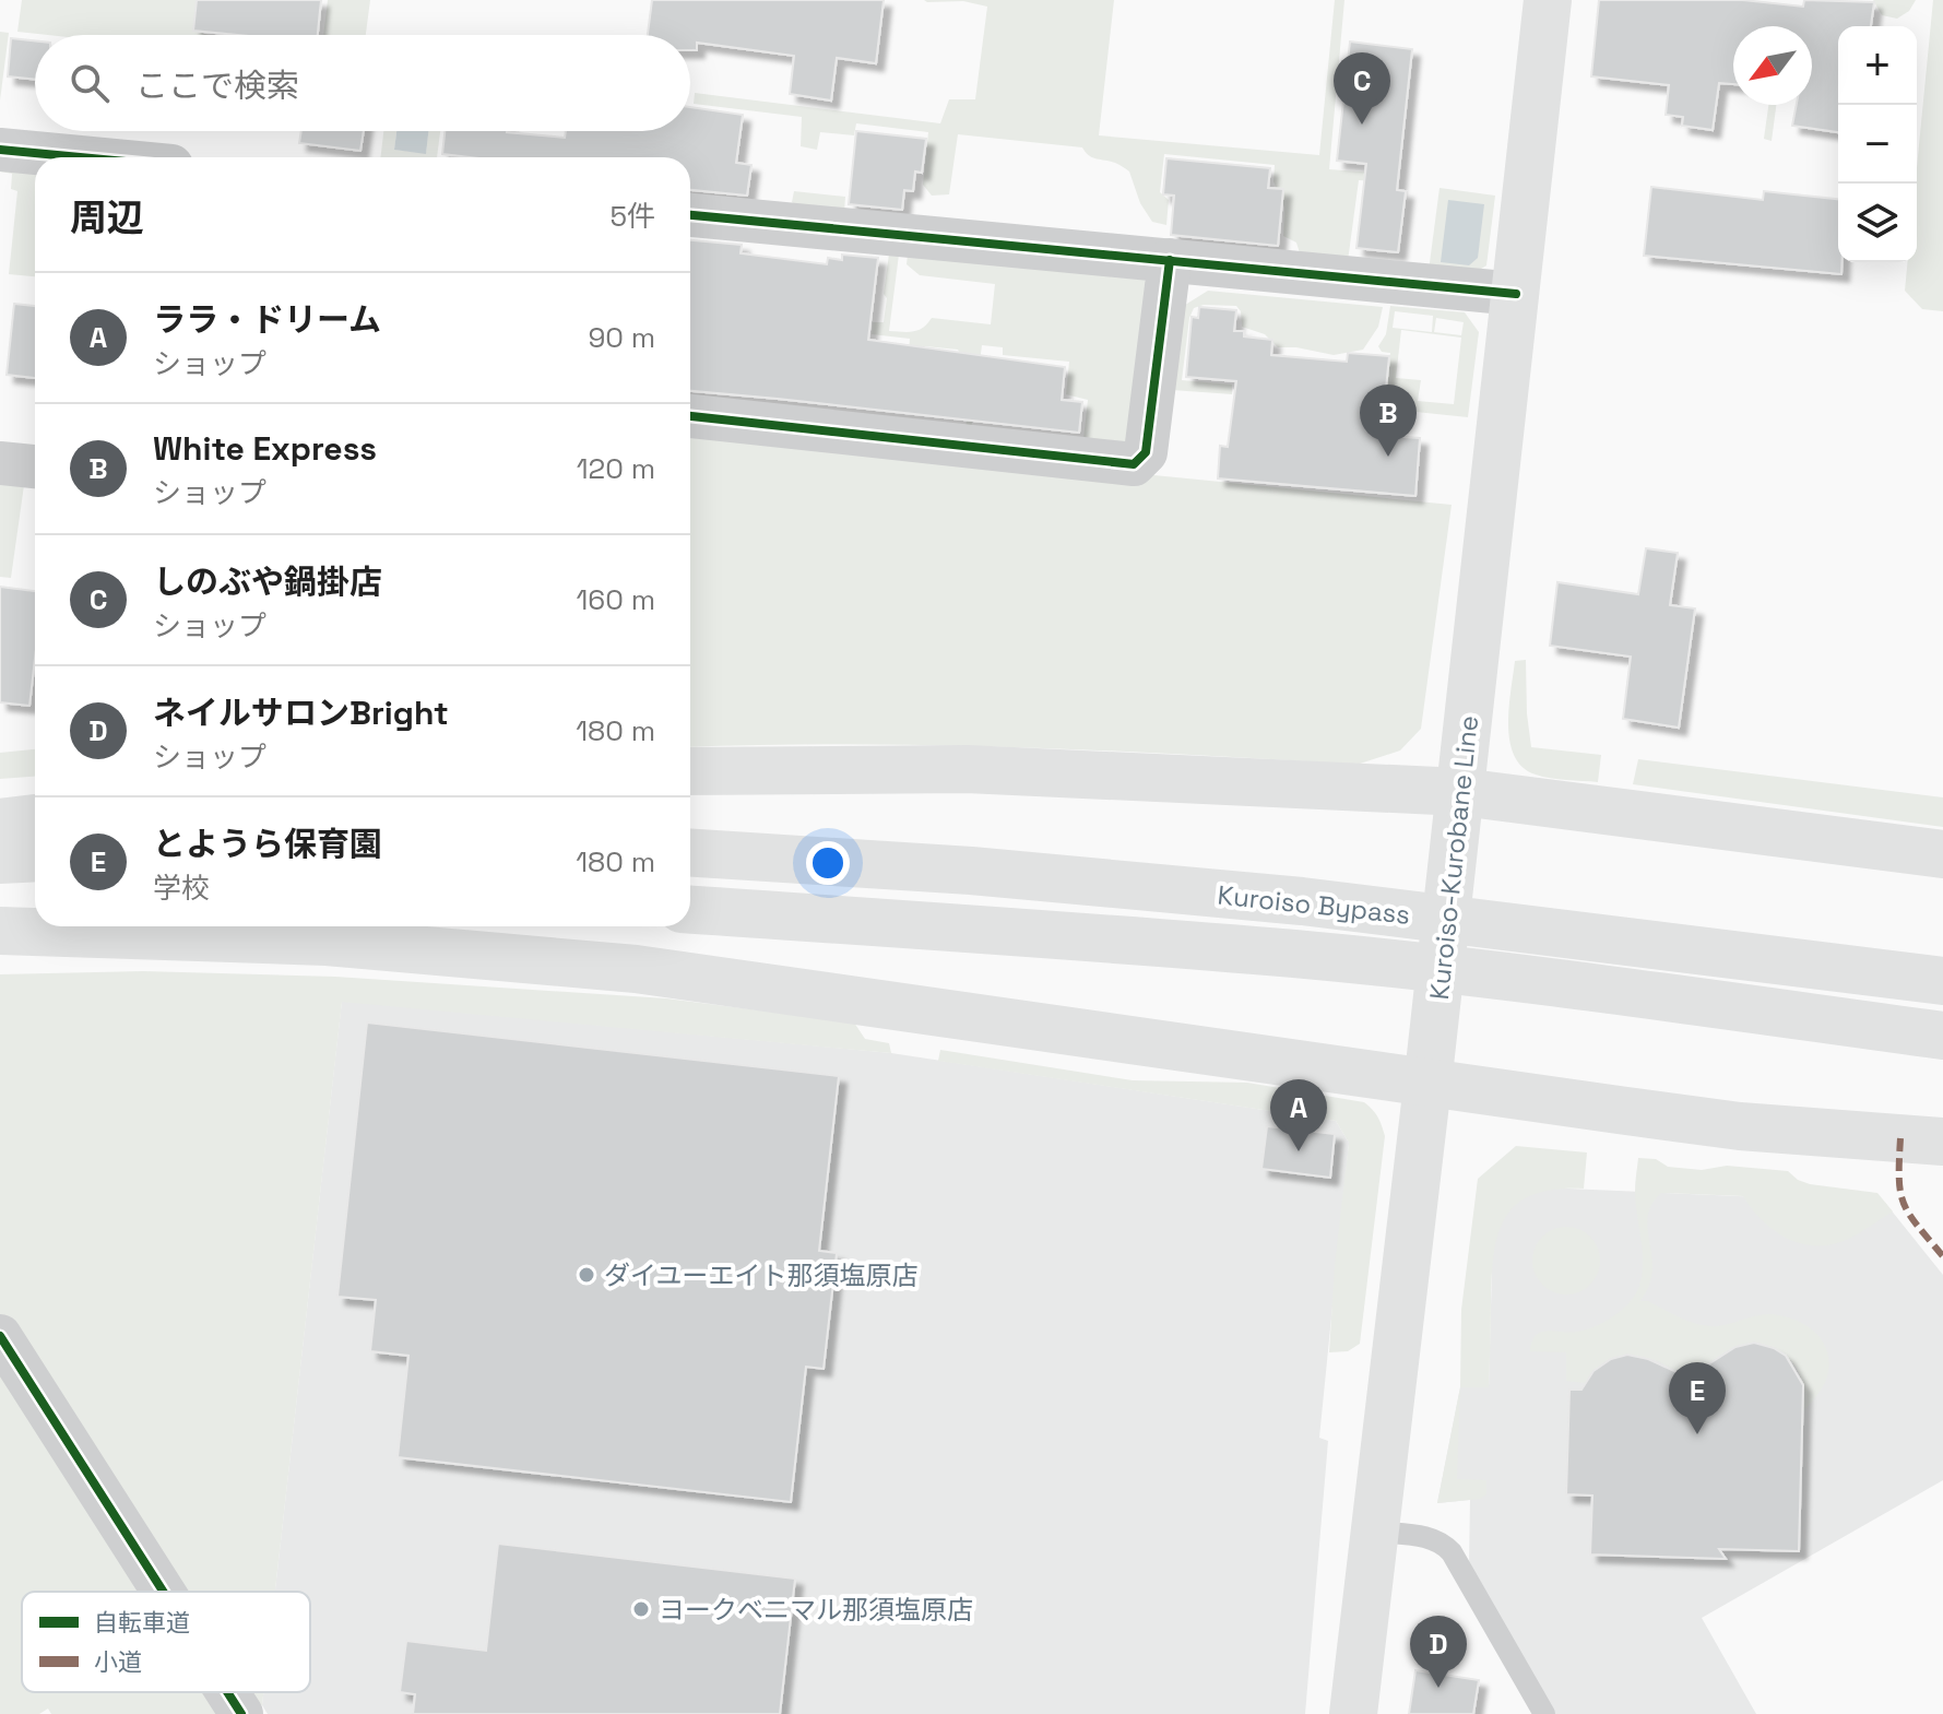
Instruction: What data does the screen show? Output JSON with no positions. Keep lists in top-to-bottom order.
{
  "streets": {
    "main road": ["Kuroiso-Kurobane Line", "Kuroiso Bypass"]
  },
  "places": ["ダイユーエイト那須塩原店", "ヨークベニマル那須塩原店"],
  "legend": ["自転車道", "小道"],
  "north": "bottom left",
  "page": {
    "map_buttons": ["+", "−"],
    "search": "ここで検索",
    "pins": [
      "C",
      "B",
      "A",
      "E",
      "D"
    ],
    "heading": ["周辺", "5件"],
    "list": [
      {
        "mark": "A",
        "name": "ララ・ドリーム",
        "note": "ショップ",
        "value": "90 m"
      },
      {
        "mark": "B",
        "name": "White Express",
        "note": "ショップ",
        "value": "120 m"
      },
      {
        "mark": "C",
        "name": "しのぶや鍋掛店",
        "note": "ショップ",
        "value": "160 m"
      },
      {
        "mark": "D",
        "name": "ネイルサロンBright",
        "note": "ショップ",
        "value": "180 m"
      },
      {
        "mark": "E",
        "name": "とようら保育園",
        "note": "学校",
        "value": "180 m"
      }
    ]
  }
}
